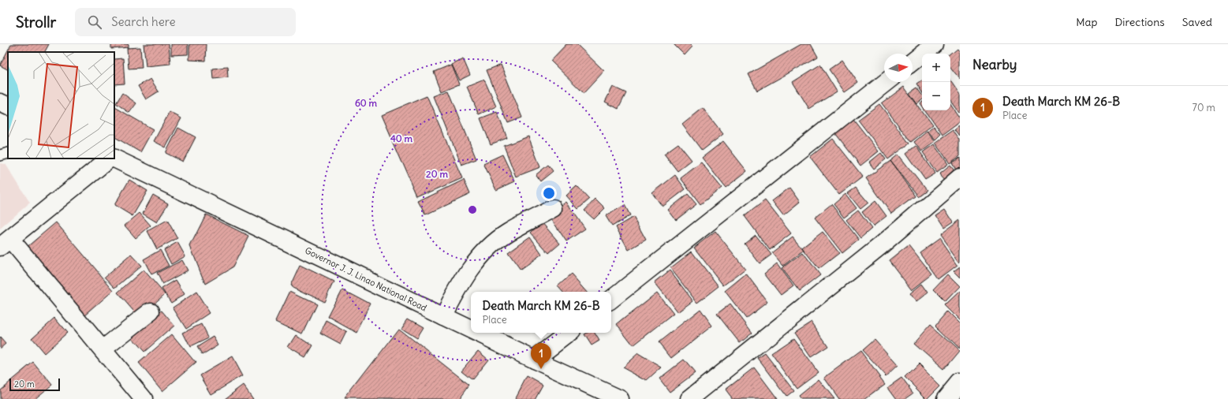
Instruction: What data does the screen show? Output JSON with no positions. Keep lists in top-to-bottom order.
{
  "streets": {
    "street": ["Governor J. J. Linao National Road"]
  },
  "scale_bar": "20 m",
  "north": "right",
  "page": {
    "header": "Strollr",
    "search": "Search here",
    "nav": ["Map", "Directions", "Saved"],
    "heading": "Nearby",
    "map_buttons": ["+", "−"],
    "list": [
      {
        "mark": "1",
        "name": "Death March KM 26-B",
        "note": "Place",
        "value": "70 m"
      }
    ],
    "popup": ["Death March KM 26-B", "Place"],
    "pins": "1",
    "scale": "20 m"
  },
  "rings": ["60 m", "40 m", "20 m"]
}
